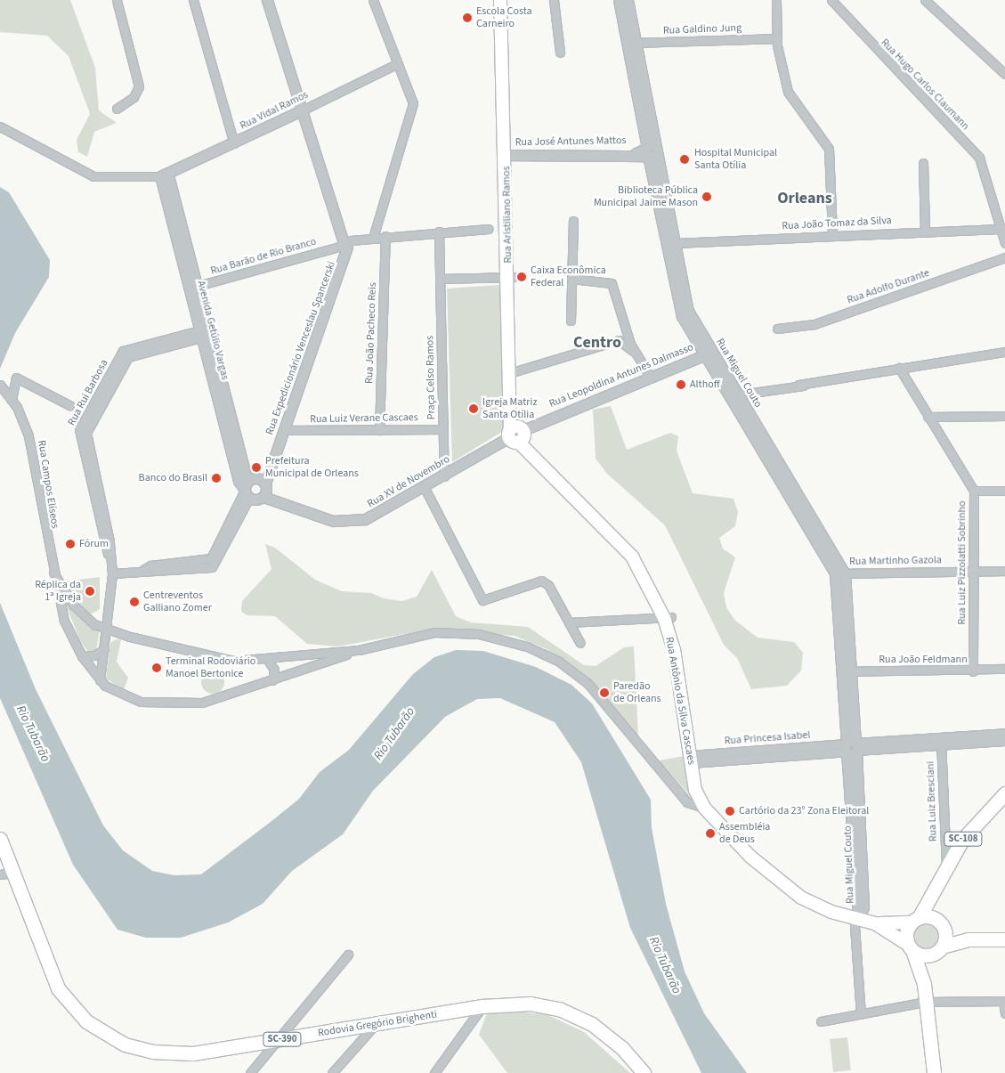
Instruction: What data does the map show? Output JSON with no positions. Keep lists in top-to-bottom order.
{
  "streets": {
    "main road": [
      "Rua Aristiliano Ramos",
      "Rua Antônio da Silva Cascaes",
      "SC-108",
      "Rodovia Gregório Brighenti",
      "SC-390"
    ],
    "street": [
      "Rua Galdino Jung",
      "Rua Hugo Carlos Claumann",
      "Rua Vidal Ramos",
      "Rua José Antunes Mattos",
      "Rua João Tomaz da Silva",
      "Rua Barão de Rio Branco",
      "Rua Adolfo Durante",
      "Avenida Getúlio Vargas",
      "Rua João Pacheco Reis",
      "Rua Expedicionário Venceslau Spancerski",
      "Rua Miguel Couto",
      "Rua Leopoldina Antunes Dalmasso",
      "Praça Celso Ramos",
      "Rua Rui Barbosa",
      "Rua Luiz Verane Cascaes",
      "Rua XV de Novembro",
      "Rua Campos Elíseos",
      "Rua Martinho Gazola",
      "Rua Luiz Pizzolatti Sobrinho",
      "Rua João Feldmann",
      "Rua Princesa Isabel",
      "Rua Luiz Bresciani"
    ]
  },
  "crossings": [
    ["Rua Galdino Jung", "Rua Miguel Couto"],
    ["Rua Hugo Carlos Claumann", "Rua João Tomaz da Silva"],
    ["Rua Vidal Ramos", "Avenida Getúlio Vargas"],
    ["Rua José Antunes Mattos", "Rua Aristiliano Ramos"],
    ["Rua José Antunes Mattos", "Rua Miguel Couto"],
    ["Rua Aristiliano Ramos", "Rua Leopoldina Antunes Dalmasso"],
    ["Rua Aristiliano Ramos", "Rua XV de Novembro"],
    ["Rua Aristiliano Ramos", "Rua Antônio da Silva Cascaes"],
    ["Rua João Tomaz da Silva", "Rua Miguel Couto"],
    ["Rua Barão de Rio Branco", "Avenida Getúlio Vargas"],
    ["Rua Barão de Rio Branco", "Rua João Pacheco Reis"],
    ["Rua Barão de Rio Branco", "Rua Expedicionário Venceslau Spancerski"],
    ["Rua Barão de Rio Branco", "Praça Celso Ramos"],
    ["Avenida Getúlio Vargas", "Rua Rui Barbosa"],
    ["Rua João Pacheco Reis", "Rua Luiz Verane Cascaes"],
    ["Rua Expedicionário Venceslau Spancerski", "Rua Luiz Verane Cascaes"],
    ["Rua Expedicionário Venceslau Spancerski", "Rua XV de Novembro"],
    ["Rua Miguel Couto", "Rua Leopoldina Antunes Dalmasso"],
    ["Rua Miguel Couto", "Rua Martinho Gazola"],
    ["Rua Miguel Couto", "Rua João Feldmann"],
    ["Rua Miguel Couto", "Rua Antônio da Silva Cascaes"],
    ["Rua Miguel Couto", "Rua Princesa Isabel"],
    ["Rua Leopoldina Antunes Dalmasso", "Rua XV de Novembro"],
    ["Rua Leopoldina Antunes Dalmasso", "Rua Antônio da Silva Cascaes"],
    ["Praça Celso Ramos", "Rua Luiz Verane Cascaes"],
    ["Praça Celso Ramos", "Rua XV de Novembro"],
    ["Rua Rui Barbosa", "Rua Campos Elíseos"],
    ["Rua XV de Novembro", "Rua Antônio da Silva Cascaes"],
    ["Rua Martinho Gazola", "Rua Luiz Pizzolatti Sobrinho"],
    ["Rua Luiz Pizzolatti Sobrinho", "Rua João Feldmann"],
    ["Rua Antônio da Silva Cascaes", "Rua Princesa Isabel"],
    ["Rua Antônio da Silva Cascaes", "SC-108"],
    ["Rua Princesa Isabel", "Rua Luiz Bresciani"],
    ["Rua Luiz Bresciani", "SC-108"]
  ],
  "districts": ["Orleans", "Centro"],
  "water": ["Rio Tubarão"],
  "places": [
    "Escola Costa Carneiro",
    "Hospital Municipal Santa Otília",
    "Biblioteca Pública Municipal Jaime Mason",
    "Caixa Econômica Federal",
    "Althoff",
    "Igreja Matriz Santa Otília",
    "Prefeitura Municipal de Orleans",
    "Banco do Brasil",
    "Fórum",
    "Réplica da 1ª Igreja",
    "Centreventos Galliano Zomer",
    "Terminal Rodoviário Manoel Bertonice",
    "Paredão de Orleans",
    "Cartório da 23° Zona Eleitoral",
    "Assembléia de Deus"
  ]
}
